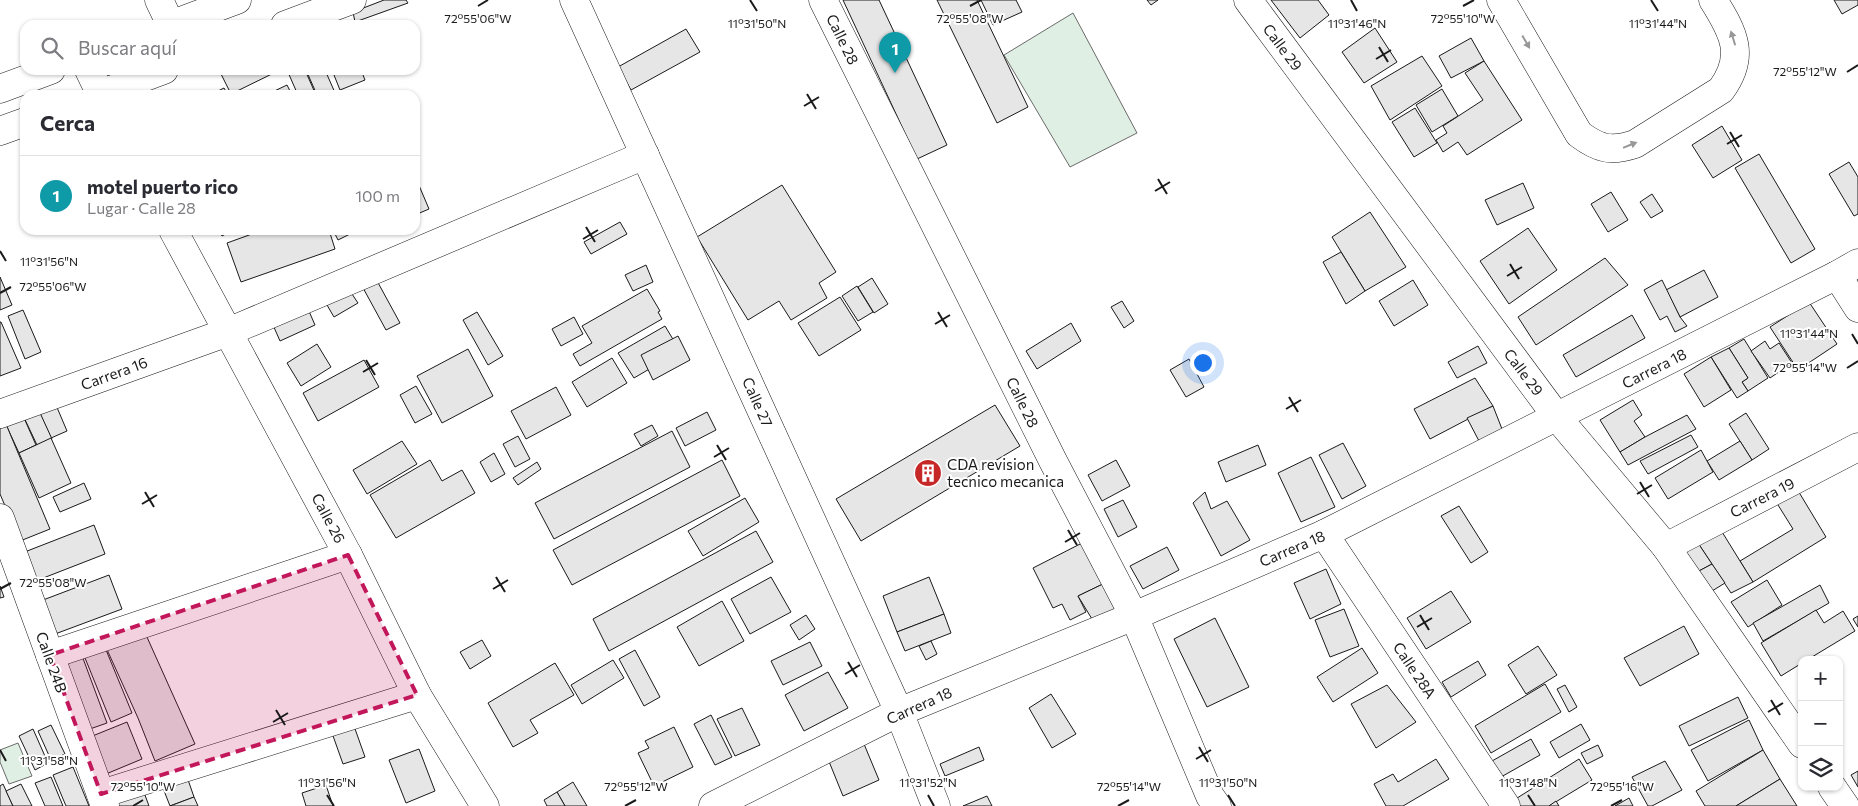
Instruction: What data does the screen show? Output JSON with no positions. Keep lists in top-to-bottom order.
{
  "streets": {
    "street": [
      "Calle 28",
      "Calle 29",
      "Carrera 18",
      "Carrera 16",
      "Calle 27",
      "Carrera 19",
      "Calle 26",
      "Calle 24B",
      "Calle 28A"
    ]
  },
  "crossings": [
    ["Calle 28", "Carrera 18"],
    ["Calle 29", "Carrera 18"],
    ["Calle 29", "Carrera 19"],
    ["Carrera 18", "Calle 27"],
    ["Carrera 18", "Calle 28A"],
    ["Carrera 16", "Calle 27"],
    ["Carrera 16", "Calle 26"]
  ],
  "places": {
    "building": ["CDA revision tecnico mecanica"]
  },
  "page": {
    "search": "Buscar aquí",
    "pins": "1",
    "heading": "Cerca",
    "list": [
      {
        "mark": "1",
        "name": "motel puerto rico",
        "note": "Lugar · Calle 28",
        "value": "100 m"
      }
    ],
    "map_buttons": ["+", "−"]
  },
  "coordinates": [
    "72°55'06\"W",
    "72°55'08\"W",
    "72°55'10\"W",
    "11°31'50\"N",
    "11°31'46\"N",
    "11°31'44\"N",
    "72°55'12\"W",
    "11°31'56\"N",
    "72°55'14\"W",
    "11°31'58\"N",
    "11°31'52\"N",
    "11°31'48\"N",
    "72°55'16\"W"
  ]
}
